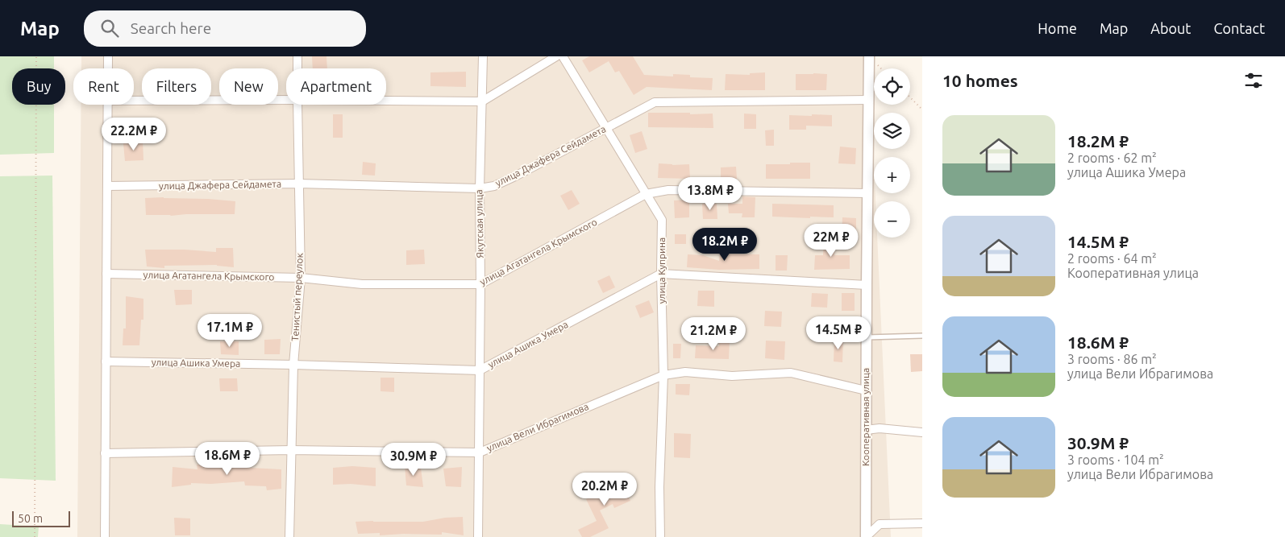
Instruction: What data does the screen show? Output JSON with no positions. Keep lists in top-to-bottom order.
{
  "streets": {
    "street": [
      "улица Джафера Сейдамета",
      "Якутская улица",
      "улица Агатангела Крымского",
      "улица Куприна",
      "Тенистый переулок",
      "улица Ашика Умера",
      "Кооперативная улица",
      "улица Вели Ибрагимова"
    ]
  },
  "crossings": [
    ["улица Джафера Сейдамета", "Якутская улица"],
    ["улица Джафера Сейдамета", "улица Куприна"],
    ["улица Джафера Сейдамета", "Тенистый переулок"],
    ["улица Джафера Сейдамета", "Кооперативная улица"],
    ["Якутская улица", "улица Агатангела Крымского"],
    ["Якутская улица", "улица Ашика Умера"],
    ["Якутская улица", "улица Вели Ибрагимова"],
    ["улица Агатангела Крымского", "улица Куприна"],
    ["улица Агатангела Крымского", "Тенистый переулок"],
    ["улица Агатангела Крымского", "Кооперативная улица"],
    ["улица Куприна", "улица Ашика Умера"],
    ["улица Куприна", "улица Вели Ибрагимова"],
    ["Тенистый переулок", "улица Ашика Умера"],
    ["Тенистый переулок", "улица Вели Ибрагимова"],
    ["Кооперативная улица", "улица Вели Ибрагимова"]
  ],
  "scale_bar": "50 m",
  "page": {
    "header": "Map",
    "search": "Search here",
    "nav": [
      "Home",
      "Map",
      "About",
      "Contact"
    ],
    "heading": "10 homes",
    "map_buttons": ["+", "−"],
    "chip": [
      "Buy",
      "Rent",
      "Filters",
      "New",
      "Apartment"
    ],
    "list": [
      {
        "name": "18.2M ₽",
        "note": "2 rooms · 62 m² · улица Ашика Умера"
      },
      {
        "name": "14.5M ₽",
        "note": "2 rooms · 64 m² · Кооперативная улица"
      },
      {
        "name": "18.6M ₽",
        "note": "3 rooms · 86 m² · улица Вели Ибрагимова"
      },
      {
        "name": "30.9M ₽",
        "note": "3 rooms · 104 m² · улица Вели Ибрагимова"
      }
    ],
    "price": [
      "22.2M ₽",
      "13.8M ₽",
      "22M ₽",
      "18.2M ₽",
      "17.1M ₽",
      "14.5M ₽",
      "21.2M ₽",
      "18.6M ₽",
      "30.9M ₽",
      "20.2M ₽"
    ],
    "scale": "50 m"
  }
}
